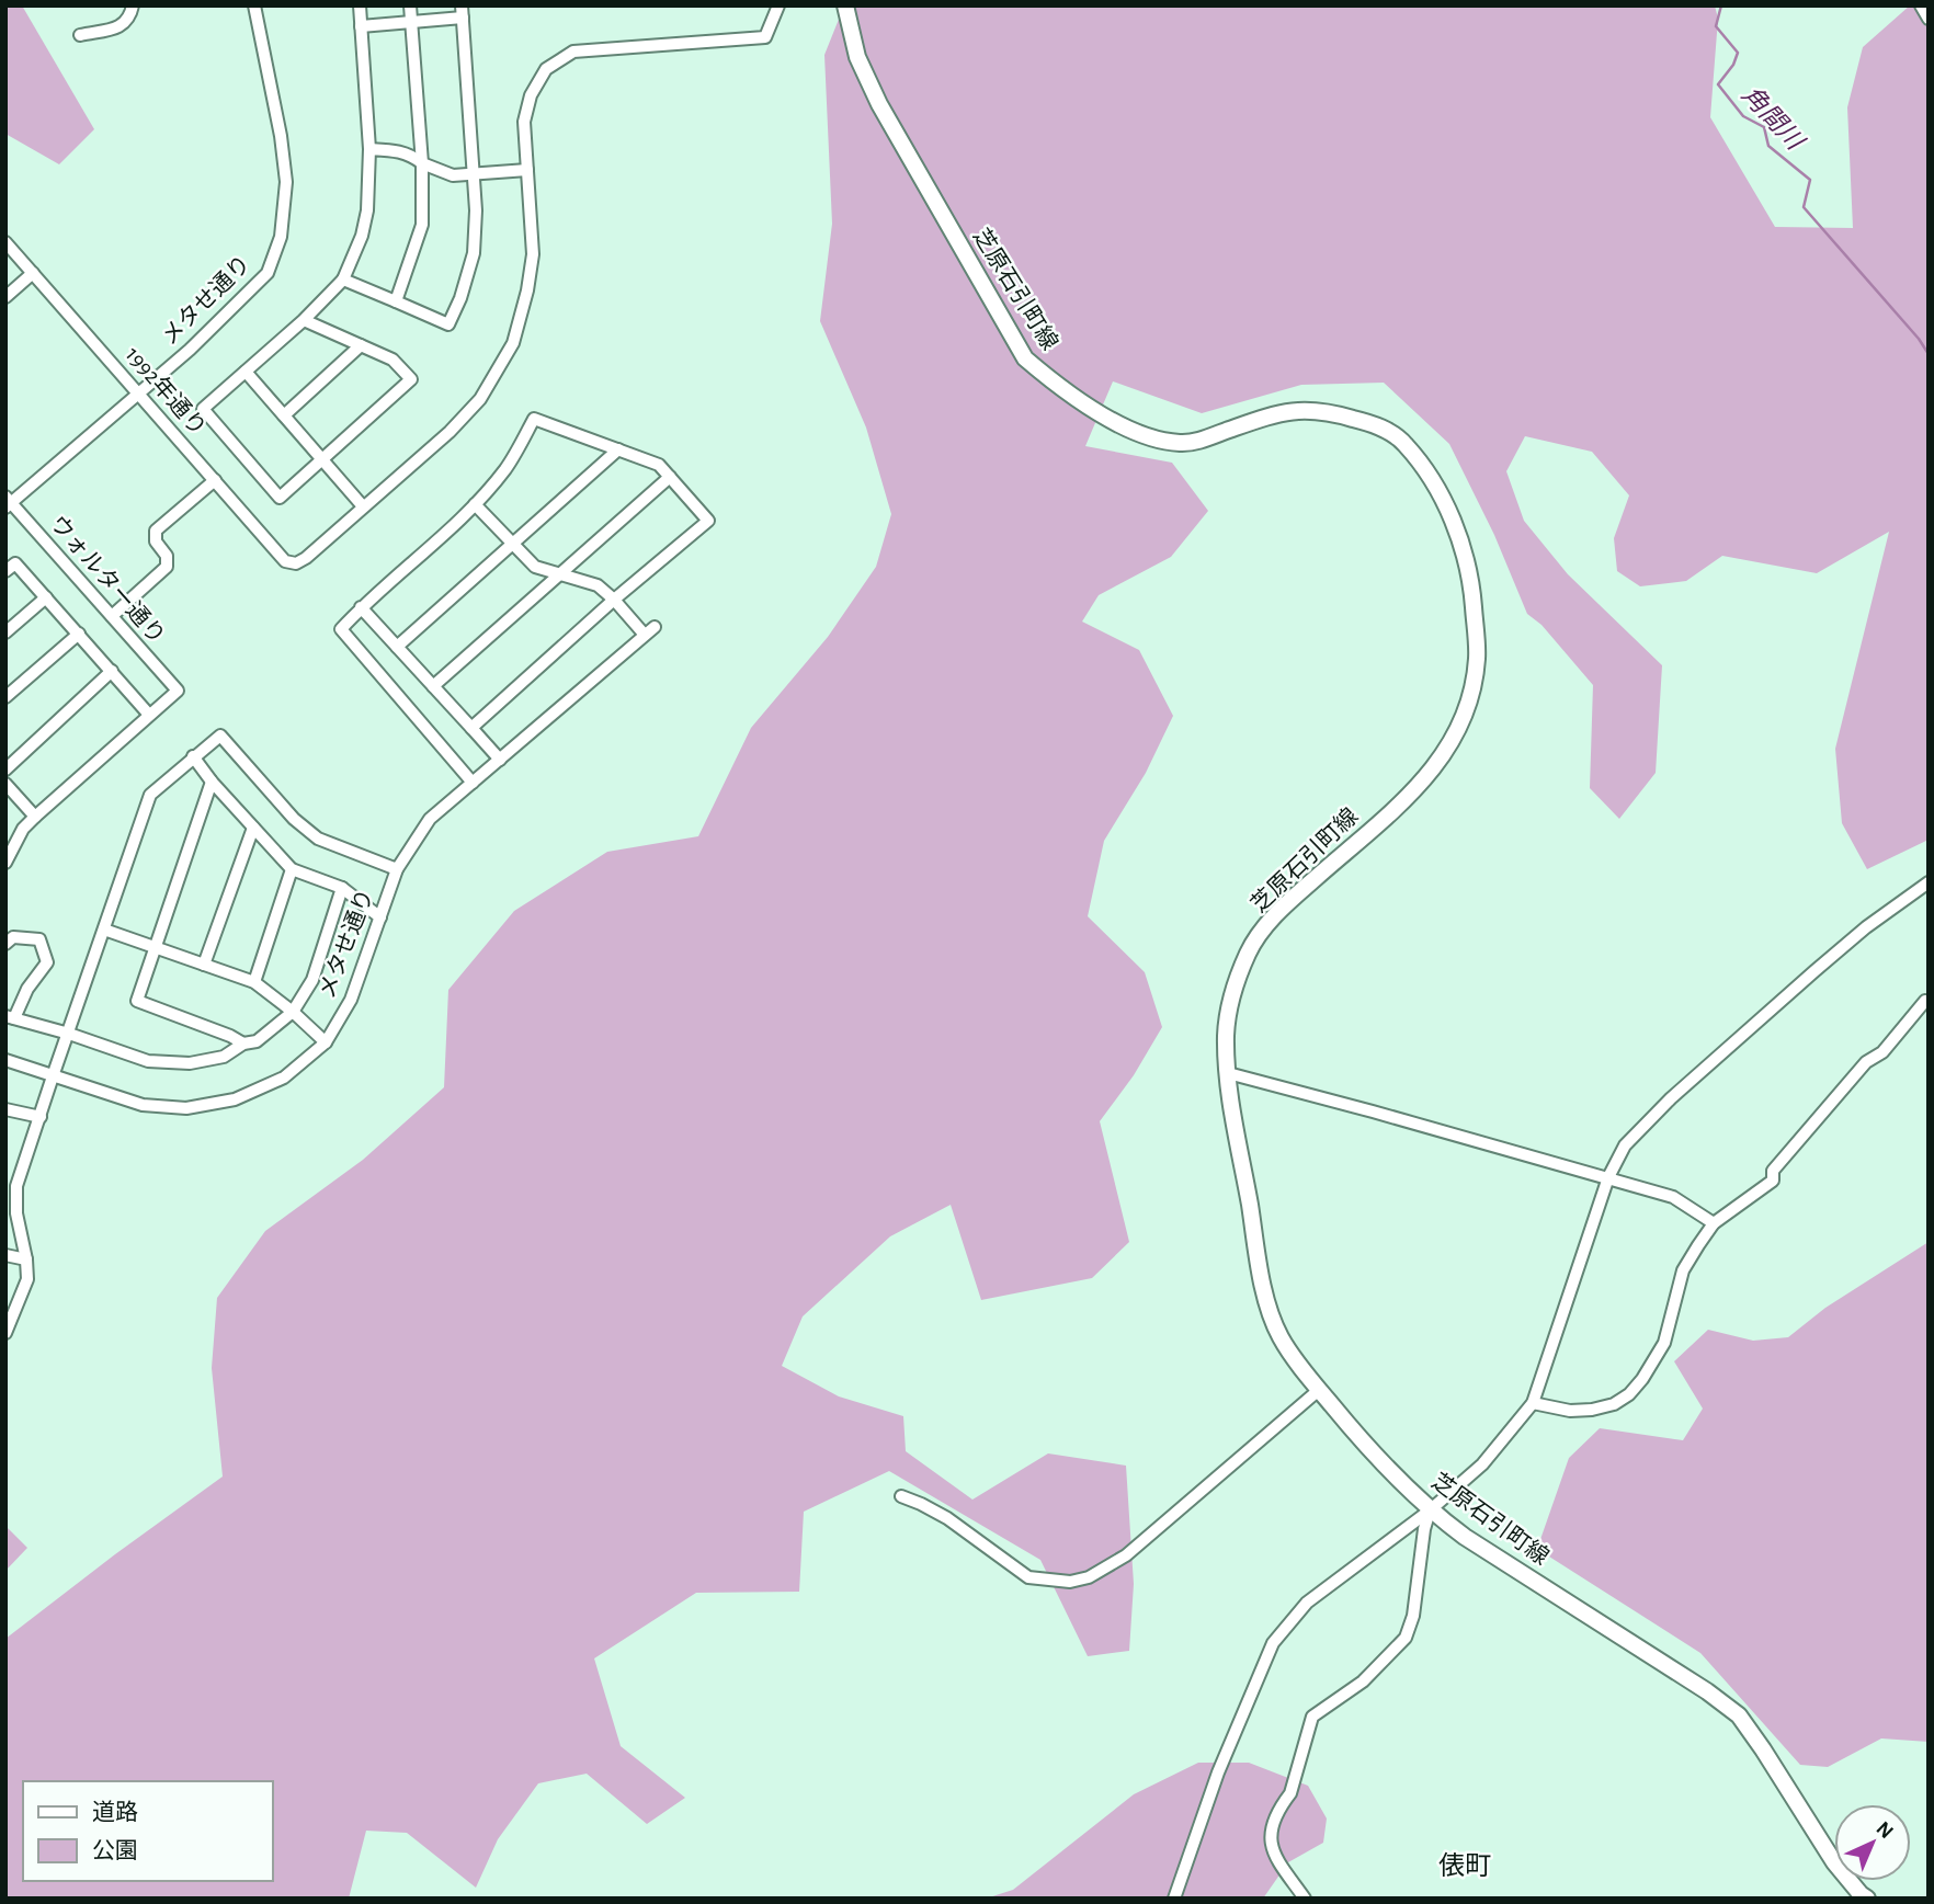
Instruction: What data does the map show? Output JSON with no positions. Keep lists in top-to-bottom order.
{
  "streets": {
    "main road": ["芝原石引町線"],
    "street": ["メタせ通り", "1992年通り", "ウォルター通り"]
  },
  "crossings": [
    ["メタせ通り", "1992年通り"],
    ["メタせ通り", "ウォルター通り"]
  ],
  "districts": ["俵町"],
  "water": ["角間川"],
  "legend": ["道路", "公園"],
  "north": "top right"
}
